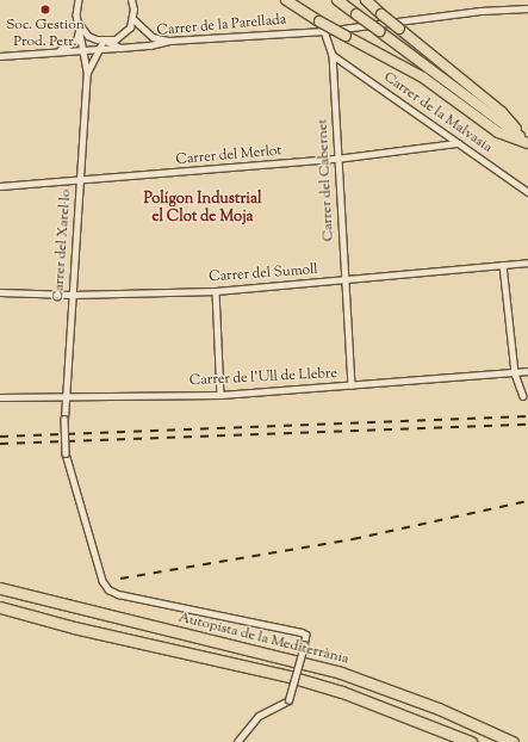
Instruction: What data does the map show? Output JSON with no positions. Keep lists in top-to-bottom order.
{
  "streets": {
    "highway": ["Autopista de la Mediterrània"],
    "street": [
      "Carrer de la Parellada",
      "Carrer de la Malvasia",
      "Carrer del Merlot",
      "Carrer del Cabernet",
      "Carrer del Xarel·lo",
      "Carrer del Sumoll",
      "Carrer de l'Ull de Llebre"
    ]
  },
  "crossings": [
    ["Carrer de la Parellada", "Carrer del Cabernet"],
    ["Carrer de la Malvasia", "Carrer del Merlot"],
    ["Carrer de la Malvasia", "Carrer del Cabernet"],
    ["Carrer del Merlot", "Carrer del Cabernet"],
    ["Carrer del Merlot", "Carrer del Xarel·lo"],
    ["Carrer del Cabernet", "Carrer del Sumoll"],
    ["Carrer del Cabernet", "Carrer de l'Ull de Llebre"],
    ["Carrer del Xarel·lo", "Carrer del Sumoll"],
    ["Carrer del Xarel·lo", "Carrer de l'Ull de Llebre"]
  ],
  "districts": ["Polígon Industrial el Clot de Moja"],
  "places": ["Soc. Gestion Prod. Petr."]
}
